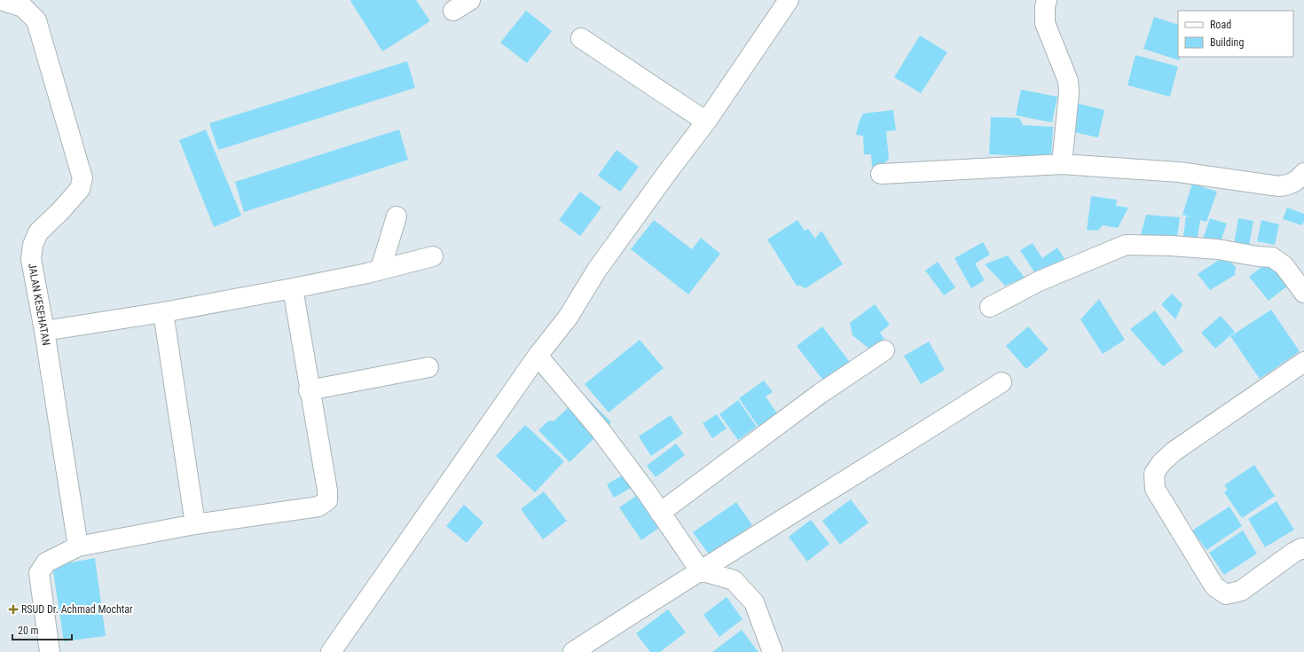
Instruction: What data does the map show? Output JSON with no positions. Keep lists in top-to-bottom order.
{
  "streets": {
    "street": ["JALAN KESEHATAN"]
  },
  "places": {
    "health": ["RSUD Dr. Achmad Mochtar"]
  },
  "legend": ["Road", "Building"],
  "scale_bar": "20 m"
}
